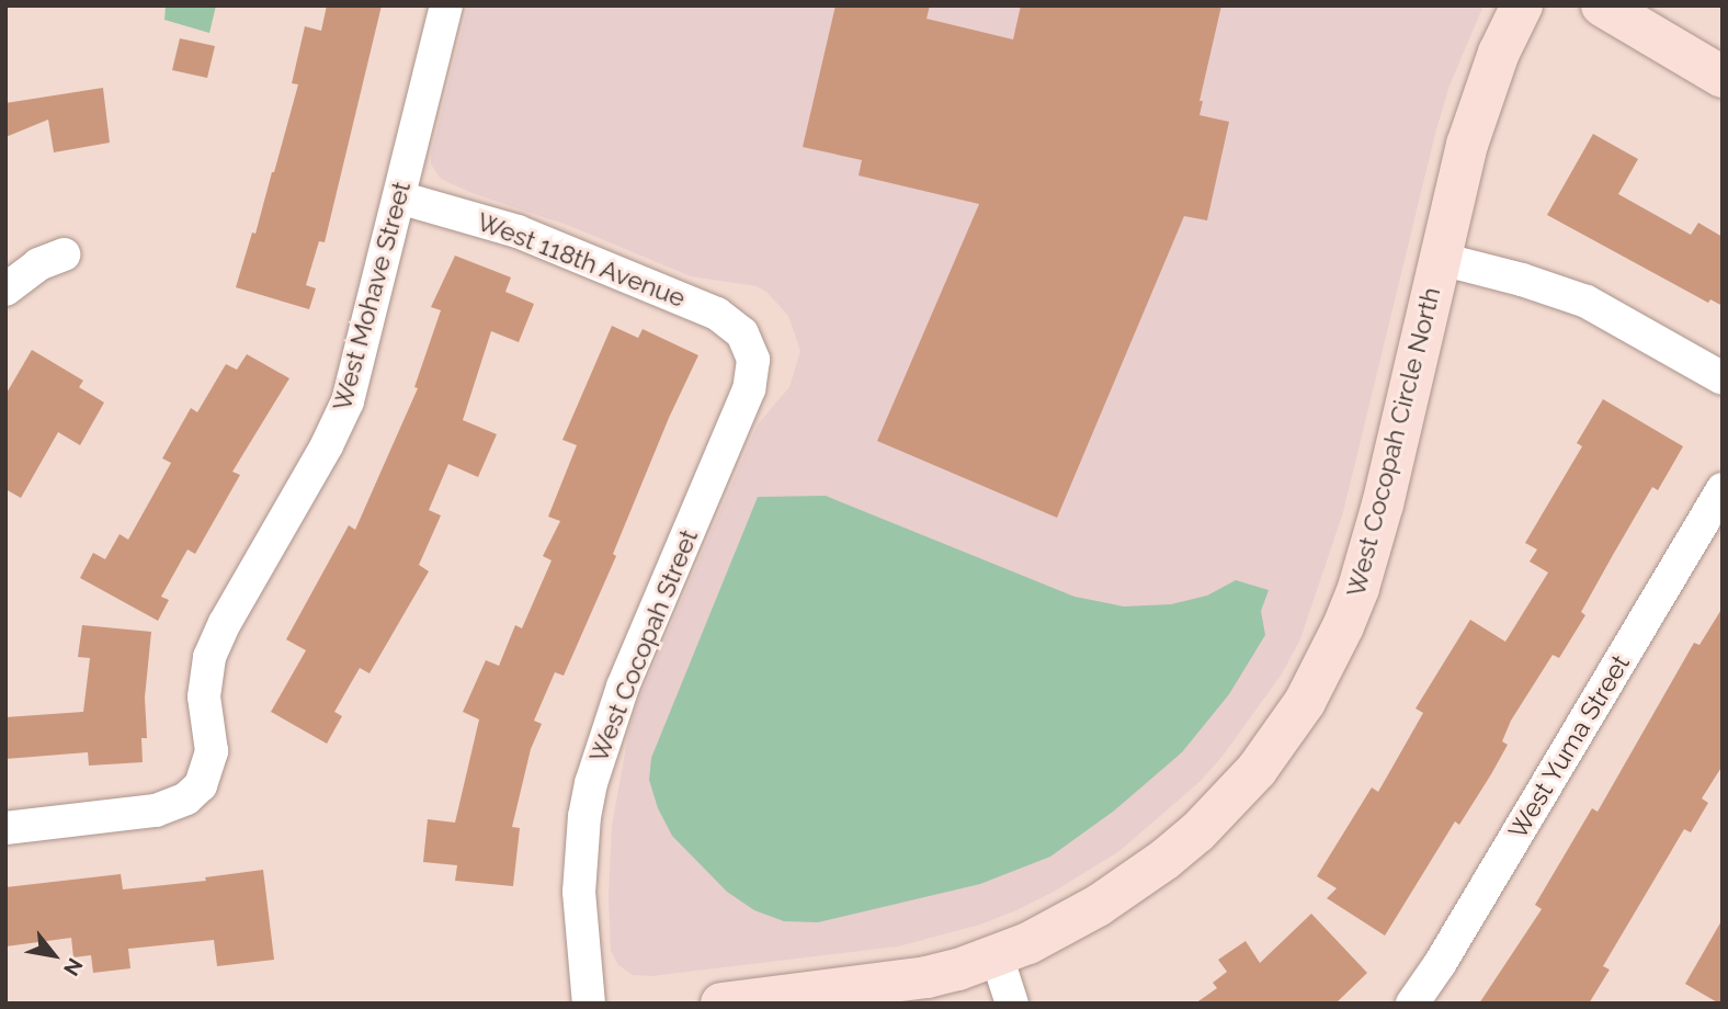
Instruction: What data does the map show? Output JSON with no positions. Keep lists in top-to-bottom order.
{
  "streets": {
    "street": [
      "West 118th Avenue",
      "West Mohave Street",
      "West Cocopah Circle North",
      "West Cocopah Street",
      "West Yuma Street"
    ]
  },
  "crossings": [
    ["West 118th Avenue", "West Mohave Street"],
    ["West 118th Avenue", "West Cocopah Street"]
  ],
  "north": "bottom right"
}
